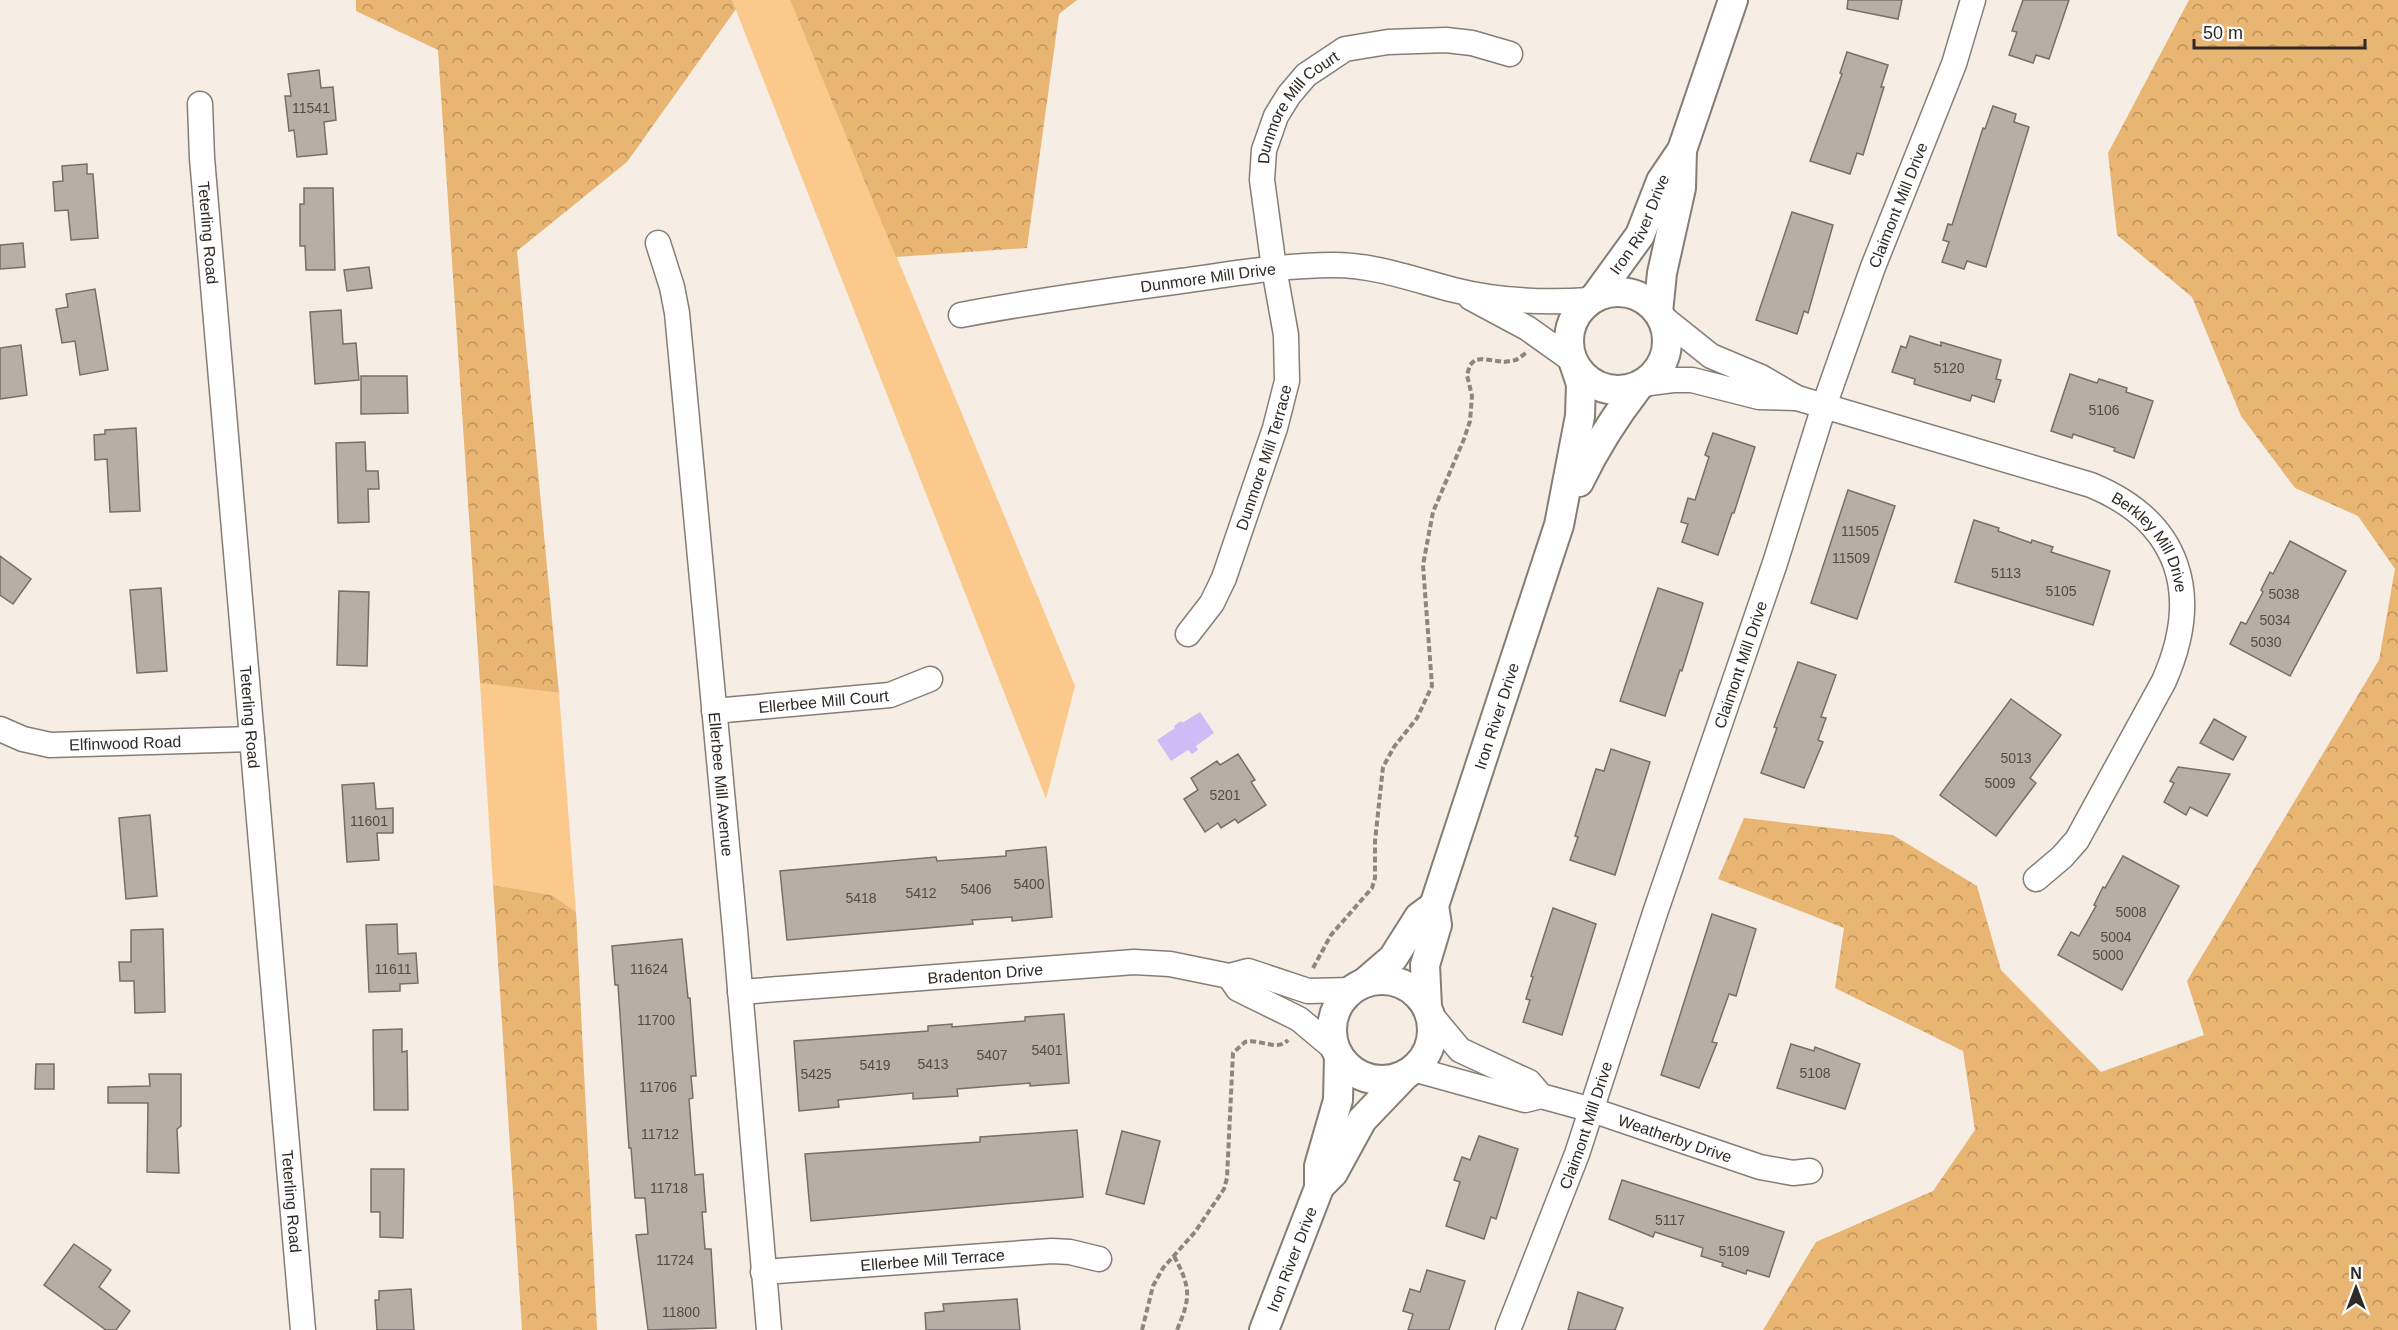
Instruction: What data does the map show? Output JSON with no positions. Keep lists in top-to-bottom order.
{
  "streets": {
    "street": [
      "Dunmore Mill Court",
      "Claimont Mill Drive",
      "Iron River Drive",
      "Teterling Road",
      "Dunmore Mill Drive",
      "Dunmore Mill Terrace",
      "Berkley Mill Drive",
      "Ellerbee Mill Court",
      "Elfinwood Road",
      "Ellerbee Mill Avenue",
      "Bradenton Drive",
      "Weatherby Drive",
      "Ellerbee Mill Terrace"
    ]
  },
  "crossings": [
    ["Dunmore Mill Court", "Dunmore Mill Drive"],
    ["Dunmore Mill Court", "Dunmore Mill Terrace"],
    ["Claimont Mill Drive", "Berkley Mill Drive"],
    ["Claimont Mill Drive", "Weatherby Drive"],
    ["Iron River Drive", "Dunmore Mill Drive"],
    ["Iron River Drive", "Berkley Mill Drive"],
    ["Iron River Drive", "Bradenton Drive"],
    ["Iron River Drive", "Weatherby Drive"],
    ["Teterling Road", "Elfinwood Road"],
    ["Dunmore Mill Drive", "Dunmore Mill Terrace"],
    ["Dunmore Mill Drive", "Berkley Mill Drive"],
    ["Ellerbee Mill Court", "Ellerbee Mill Avenue"],
    ["Ellerbee Mill Avenue", "Bradenton Drive"],
    ["Ellerbee Mill Avenue", "Ellerbee Mill Terrace"],
    ["Bradenton Drive", "Weatherby Drive"]
  ],
  "house_numbers": [
    "11541",
    "5120",
    "5106",
    "11505",
    "11509",
    "5113",
    "5105",
    "5038",
    "5034",
    "5030",
    "5013",
    "5009",
    "5201",
    "11601",
    "5400",
    "5406",
    "5412",
    "5418",
    "5008",
    "5004",
    "5000",
    "11611",
    "11624",
    "11700",
    "5401",
    "5407",
    "5413",
    "5419",
    "5108",
    "5425",
    "11706",
    "11712",
    "11718",
    "5117",
    "5109",
    "11724",
    "11800"
  ],
  "scale_bar": "50 m",
  "north": "top"
}
